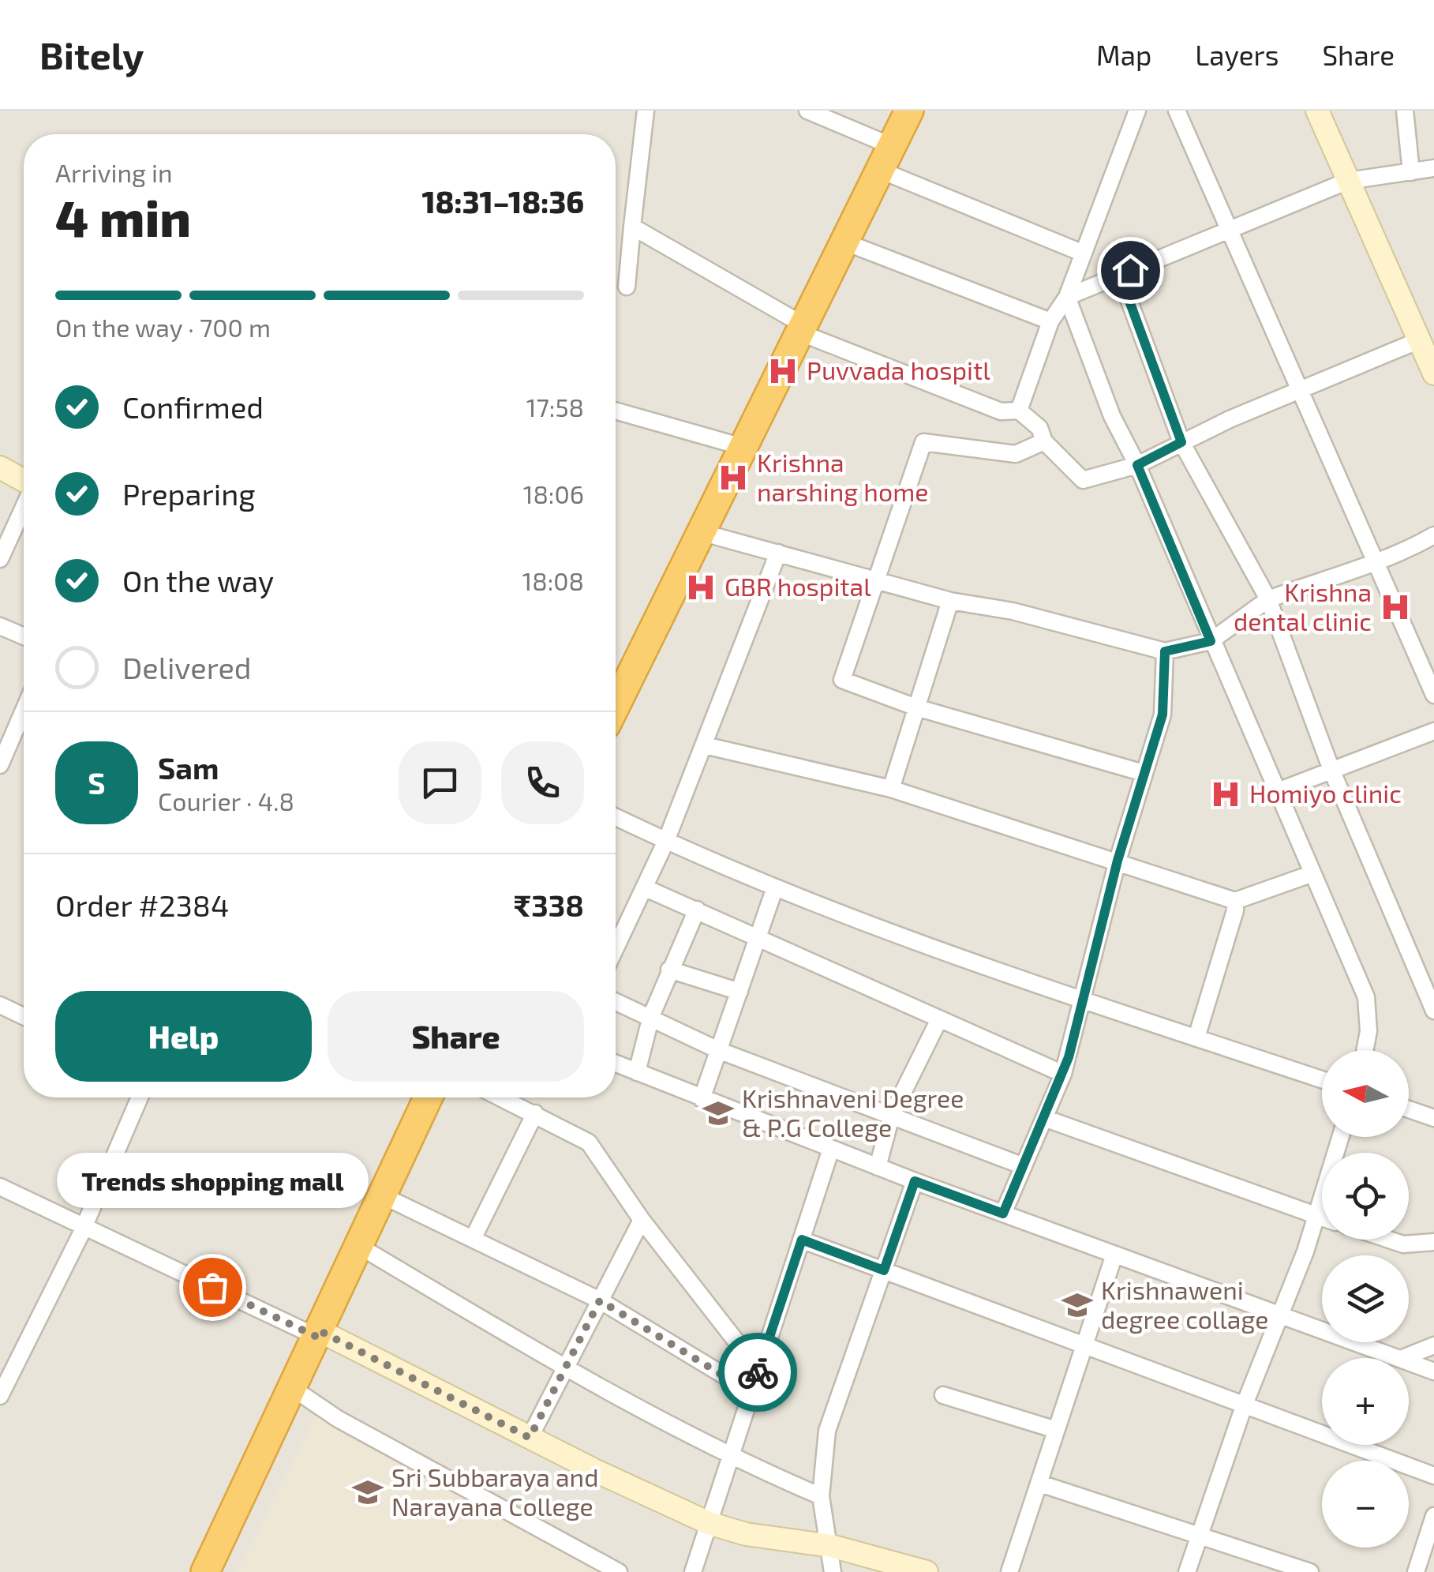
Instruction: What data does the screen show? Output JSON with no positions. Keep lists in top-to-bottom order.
{
  "places": {
    "hospital": [
      "Puvvada hospitl",
      "Krishna narshing home",
      "GBR hospital",
      "Krishna dental clinic",
      "Homiyo clinic"
    ],
    "school or university": ["Krishnaveni Degree & P.G College", "Krishnaweni degree collage", "Sri Subbaraya and Narayana College"],
    "other": ["Trends shopping mall"]
  },
  "north": "left",
  "page": {
    "header": "Bitely",
    "nav": ["Map", "Layers", "Share"],
    "heading": ["4 min", "Arriving in", "18:31–18:36"],
    "panel": [
      "Sam",
      "Courier · 4.8",
      "Order #2384",
      "₹338"
    ],
    "bar": "On the way · 700 m",
    "list": [
      ["Confirmed", "17:58"],
      ["Preparing", "18:06"],
      ["On the way", "18:08"],
      "Delivered"
    ],
    "round": "S",
    "buttons": ["Help", "Share"],
    "map_buttons": ["+", "−"],
    "bubble": "Trends shopping mall"
  }
}
